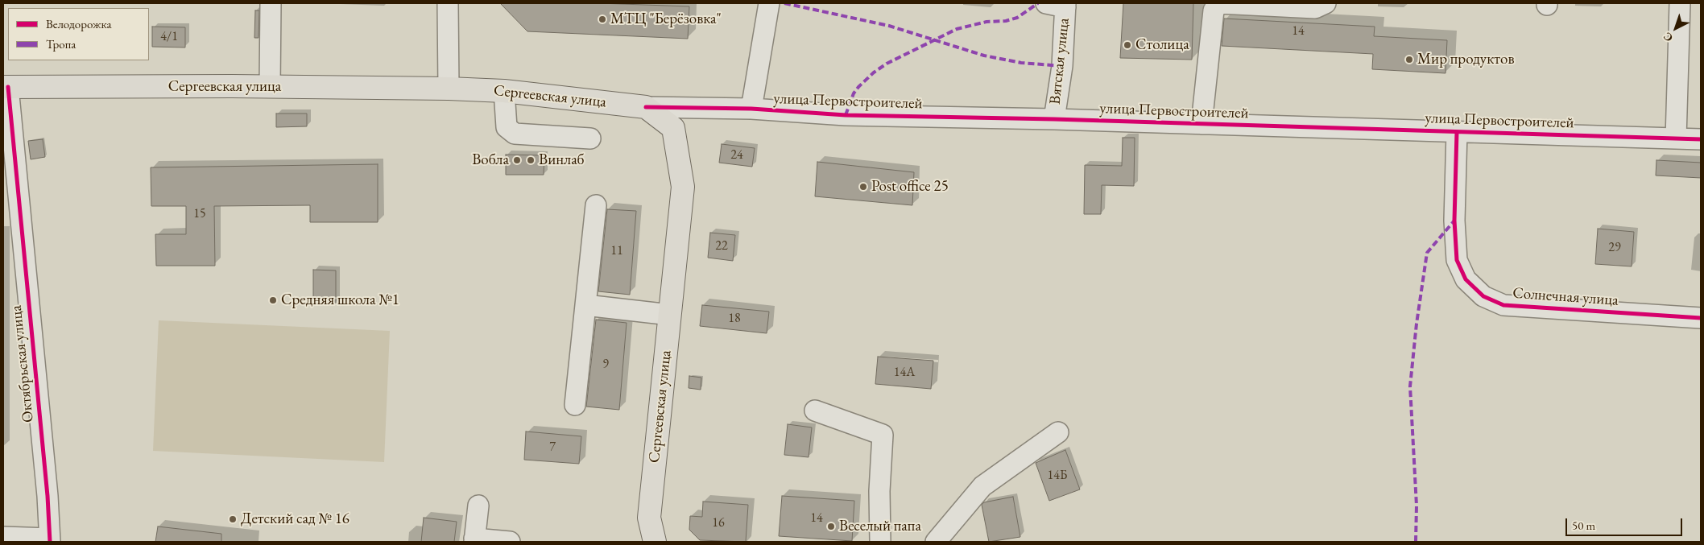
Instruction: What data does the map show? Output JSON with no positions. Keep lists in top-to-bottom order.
{
  "streets": {
    "main road": ["Сергеевская улица"],
    "street": [
      "Вятская улица",
      "улица Первостроителей",
      "Солнечная улица",
      "Октябрьская улица"
    ]
  },
  "crossings": [
    ["Вятская улица", "улица Первостроителей"],
    ["Сергеевская улица", "улица Первостроителей"],
    ["Сергеевская улица", "Октябрьская улица"],
    ["улица Первостроителей", "Солнечная улица"]
  ],
  "places": [
    "МТЦ \"Берёзовка\"",
    "Столица",
    "Мир продуктов",
    "Вобла",
    "Винлаб",
    "Post office 25",
    "Средняя школа №1",
    "Детский сад № 16",
    "Веселый папа"
  ],
  "house_numbers": [
    "14",
    "4/1",
    "24",
    "15",
    "22",
    "29",
    "11",
    "18",
    "9",
    "14А",
    "7",
    "14Б",
    "14",
    "16"
  ],
  "legend": ["Велодорожка", "Тропа"],
  "scale_bar": "50 m",
  "north": "bottom left"
}
